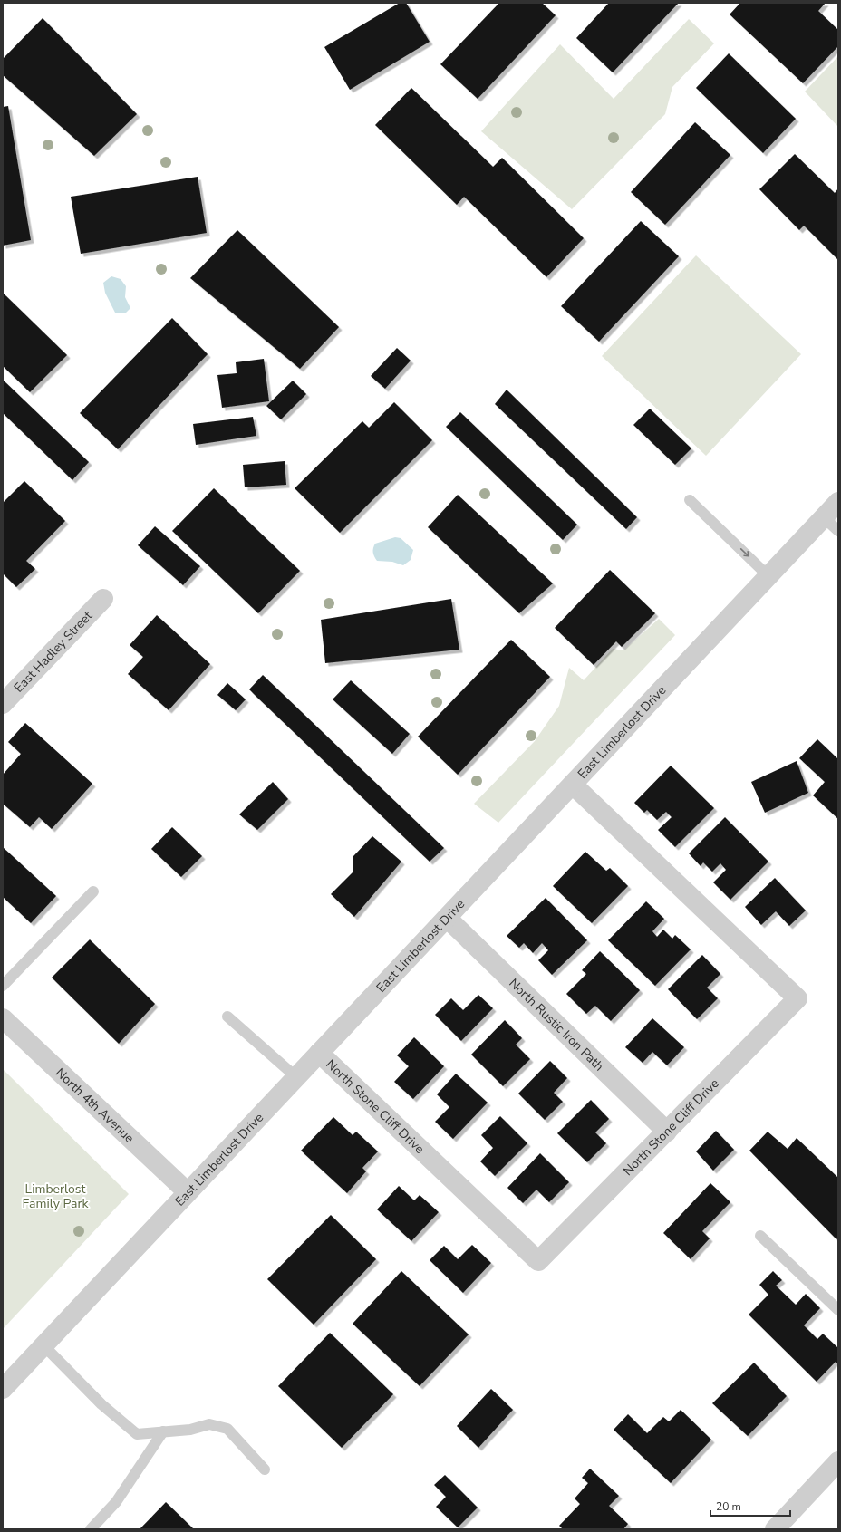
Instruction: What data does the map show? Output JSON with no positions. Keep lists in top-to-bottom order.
{
  "streets": {
    "street": [
      "East Hadley Street",
      "East Limberlost Drive",
      "North Rustic Iron Path",
      "North 4th Avenue",
      "North Stone Cliff Drive"
    ]
  },
  "crossings": [
    ["East Limberlost Drive", "North Rustic Iron Path"],
    ["East Limberlost Drive", "North 4th Avenue"],
    ["East Limberlost Drive", "North Stone Cliff Drive"],
    ["North Rustic Iron Path", "North Stone Cliff Drive"]
  ],
  "parks": ["Limberlost Family Park"],
  "scale_bar": "20 m"
}
